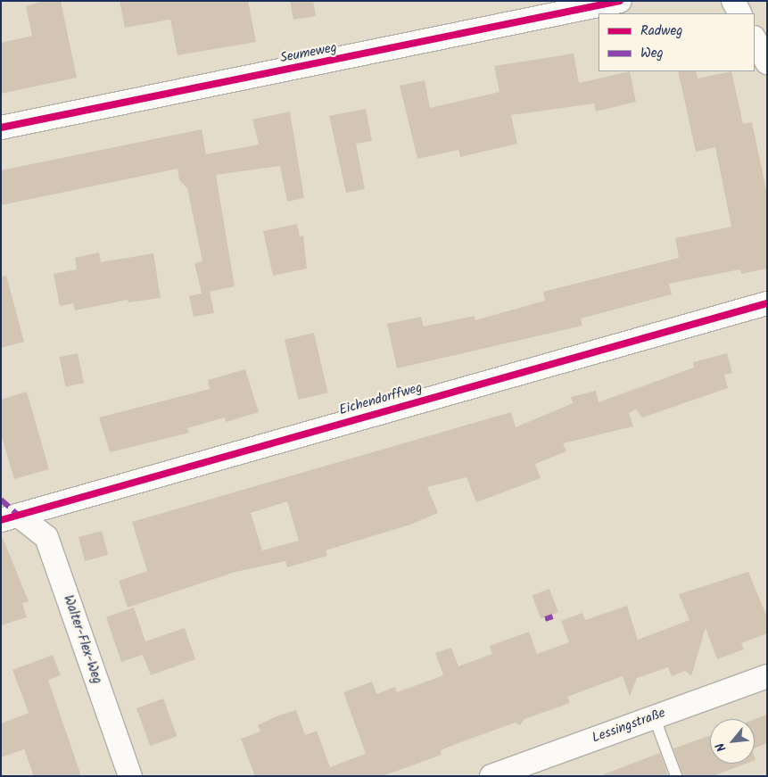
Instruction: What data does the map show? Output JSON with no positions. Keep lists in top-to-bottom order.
{
  "streets": {
    "street": [
      "Seumeweg",
      "Eichendorffweg",
      "Walter-Flex-Weg",
      "Lessingstraße"
    ]
  },
  "crossings": [
    ["Eichendorffweg", "Walter-Flex-Weg"]
  ],
  "legend": ["Radweg", "Weg"],
  "north": "bottom left"
}
